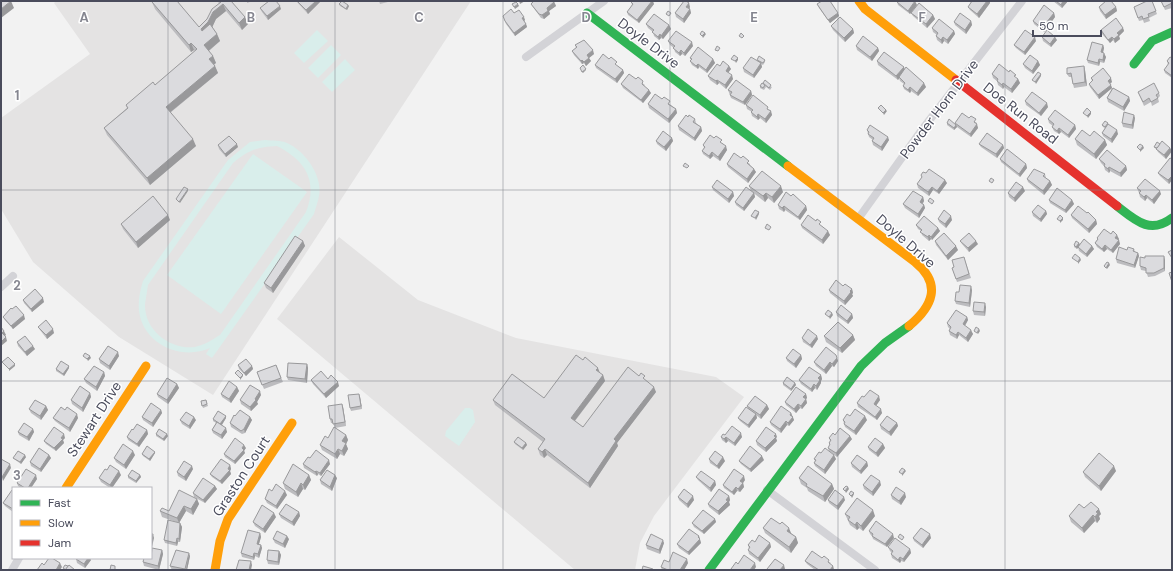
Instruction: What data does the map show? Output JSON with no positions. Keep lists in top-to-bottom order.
{
  "streets": {
    "street": [
      "Doyle Drive",
      "Powder Horn Drive",
      "Doe Run Road",
      "Stewart Drive",
      "Graston Court"
    ]
  },
  "crossings": [
    ["Doyle Drive", "Powder Horn Drive"],
    ["Powder Horn Drive", "Doe Run Road"]
  ],
  "legend": ["Fast", "Slow", "Jam"],
  "scale_bar": "50 m",
  "grid": {
    "columns": [
      "A",
      "B",
      "C",
      "D",
      "E",
      "F"
    ],
    "rows": ["1", "2", "3"]
  }
}
